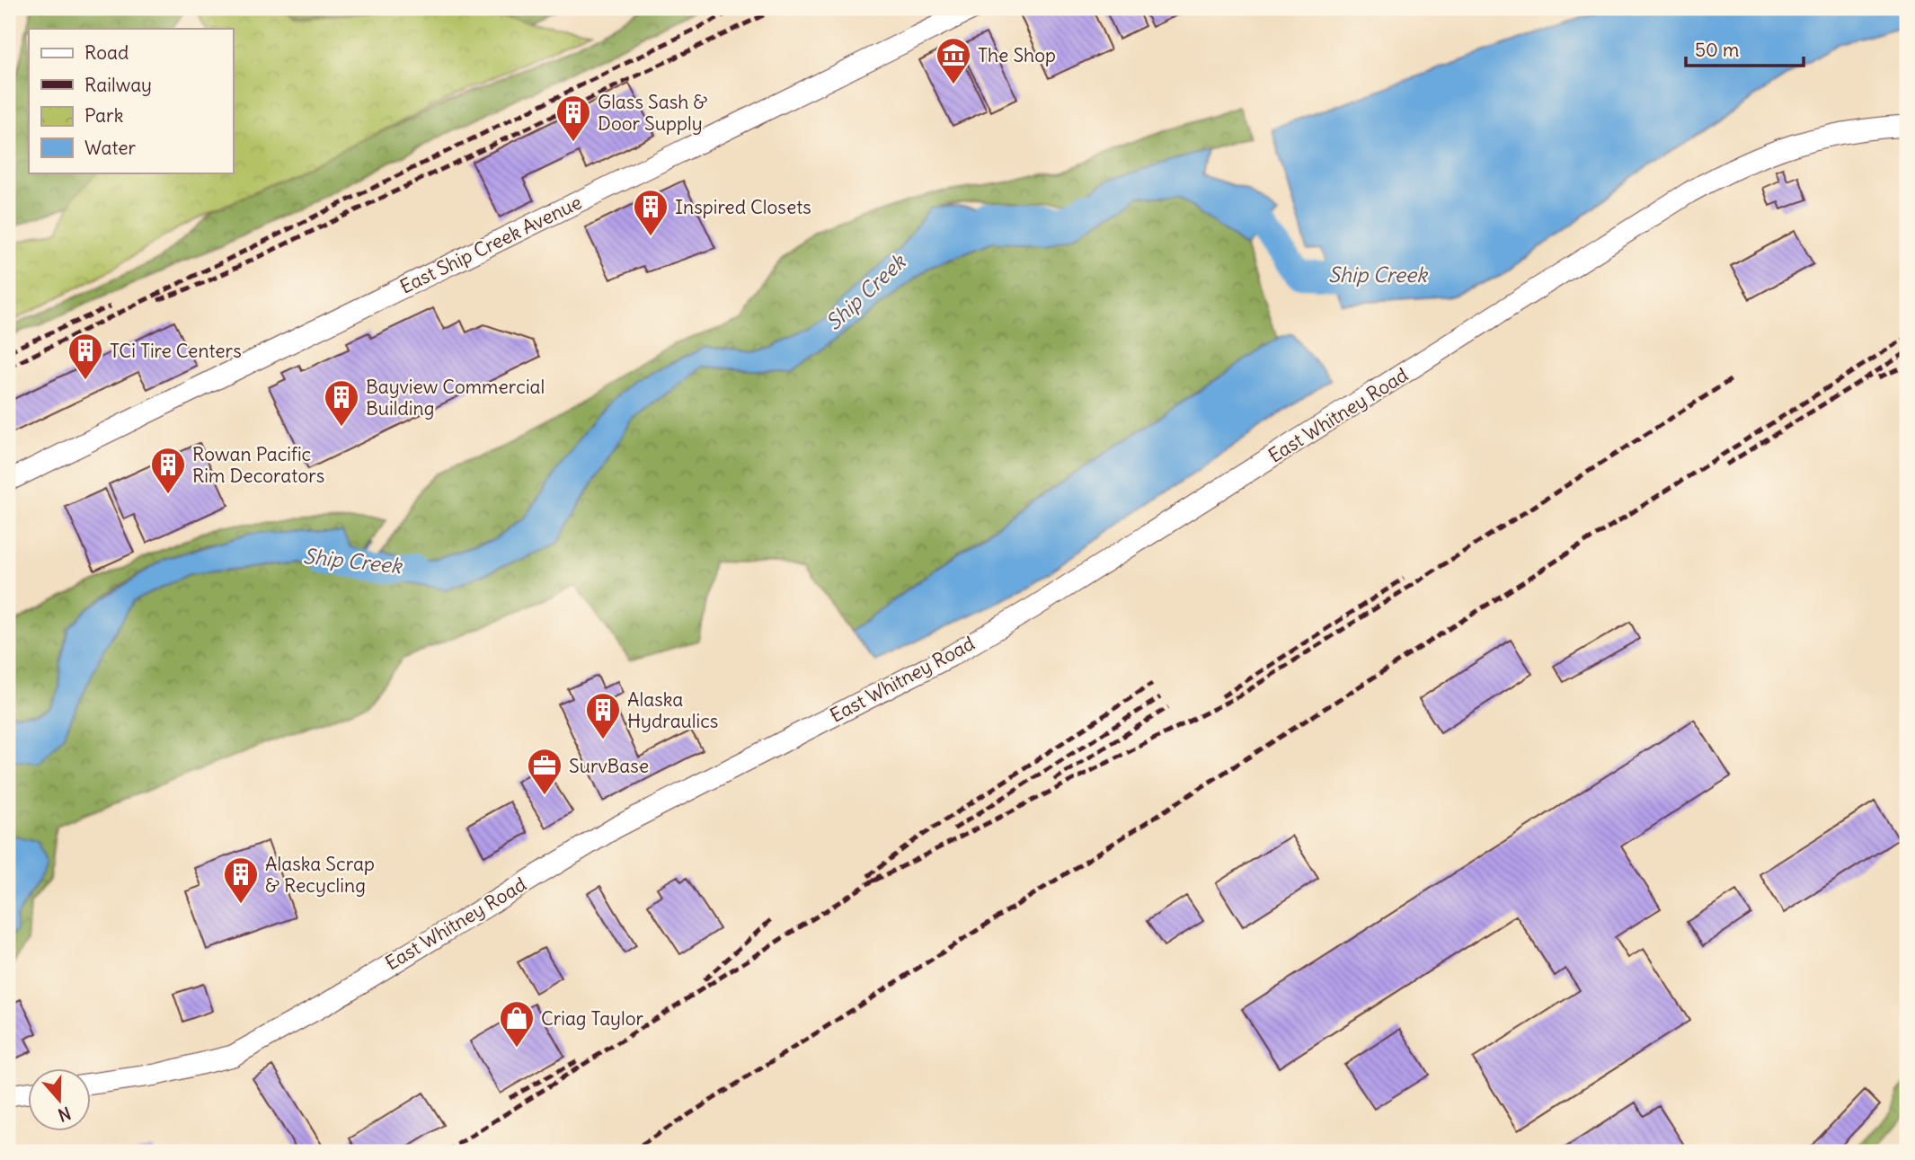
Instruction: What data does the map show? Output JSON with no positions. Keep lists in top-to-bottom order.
{
  "streets": {
    "street": ["East Ship Creek Avenue", "East Whitney Road"]
  },
  "water": ["Ship Creek"],
  "places": {
    "museum": ["The Shop"],
    "building": [
      "Glass Sash & Door Supply",
      "Inspired Closets",
      "TCi Tire Centers",
      "Bayview Commercial Building",
      "Rowan Pacific Rim Decorators",
      "Alaska Hydraulics",
      "Alaska Scrap & Recycling"
    ],
    "office": ["SurvBase"],
    "shop": ["Criag Taylor"]
  },
  "legend": [
    "Road",
    "Railway",
    "Park",
    "Water"
  ],
  "scale_bar": "50 m",
  "north": "bottom"
}
